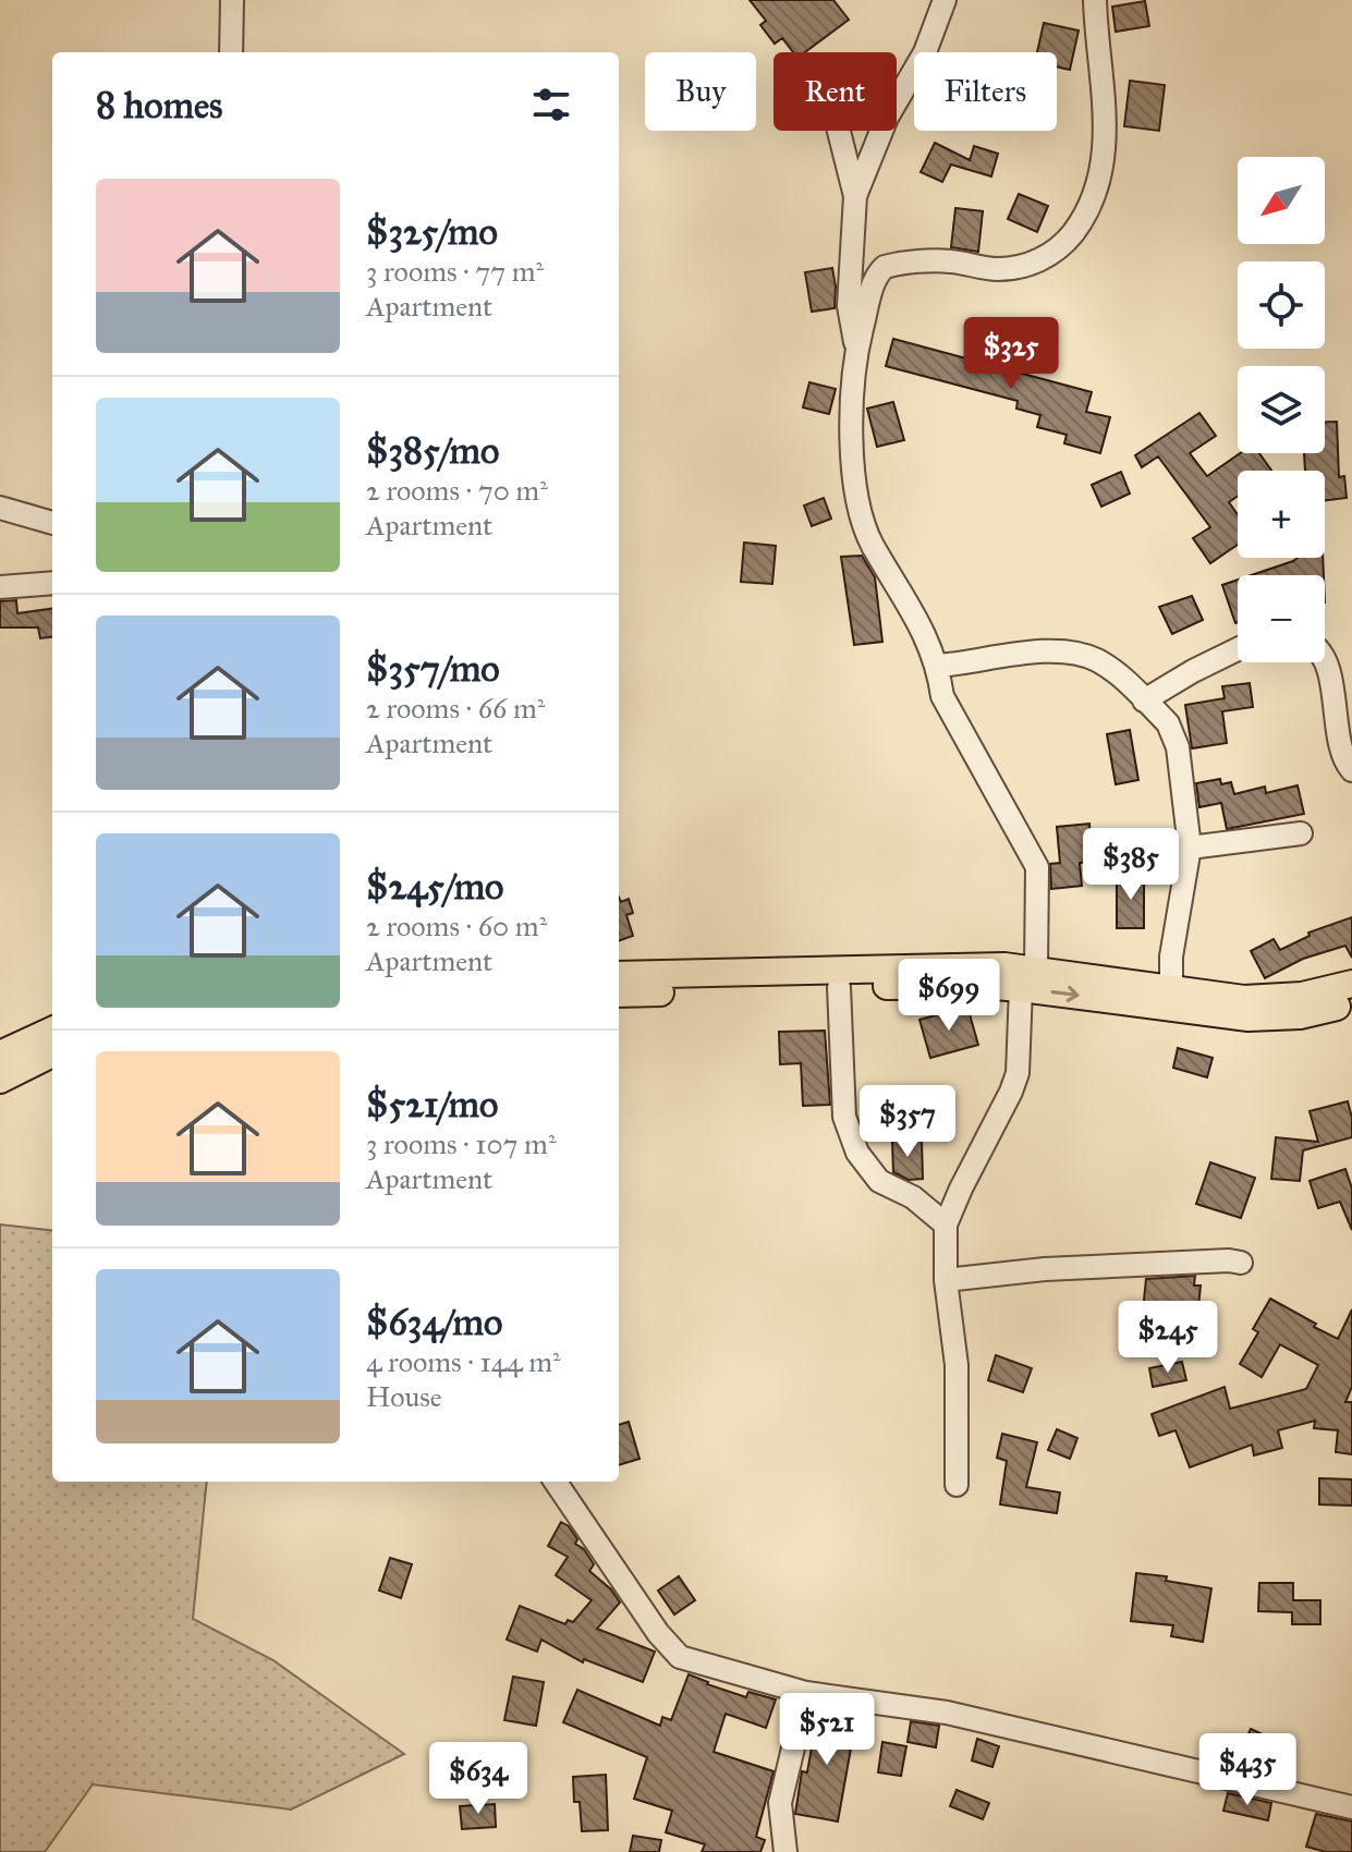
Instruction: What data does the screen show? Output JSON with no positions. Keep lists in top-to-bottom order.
{
  "north": "bottom left",
  "page": {
    "chip": ["Buy", "Rent", "Filters"],
    "heading": "8 homes",
    "map_buttons": ["+", "−"],
    "list": [
      {
        "name": "$325/mo",
        "note": "3 rooms · 77 m² · Apartment"
      },
      {
        "name": "$385/mo",
        "note": "2 rooms · 70 m² · Apartment"
      },
      {
        "name": "$357/mo",
        "note": "2 rooms · 66 m² · Apartment"
      },
      {
        "name": "$245/mo",
        "note": "2 rooms · 60 m² · Apartment"
      },
      {
        "name": "$521/mo",
        "note": "3 rooms · 107 m² · Apartment"
      },
      {
        "name": "$634/mo",
        "note": "4 rooms · 144 m² · House"
      }
    ],
    "price": [
      "$325",
      "$385",
      "$699",
      "$357",
      "$245",
      "$521",
      "$435",
      "$634"
    ]
  }
}
